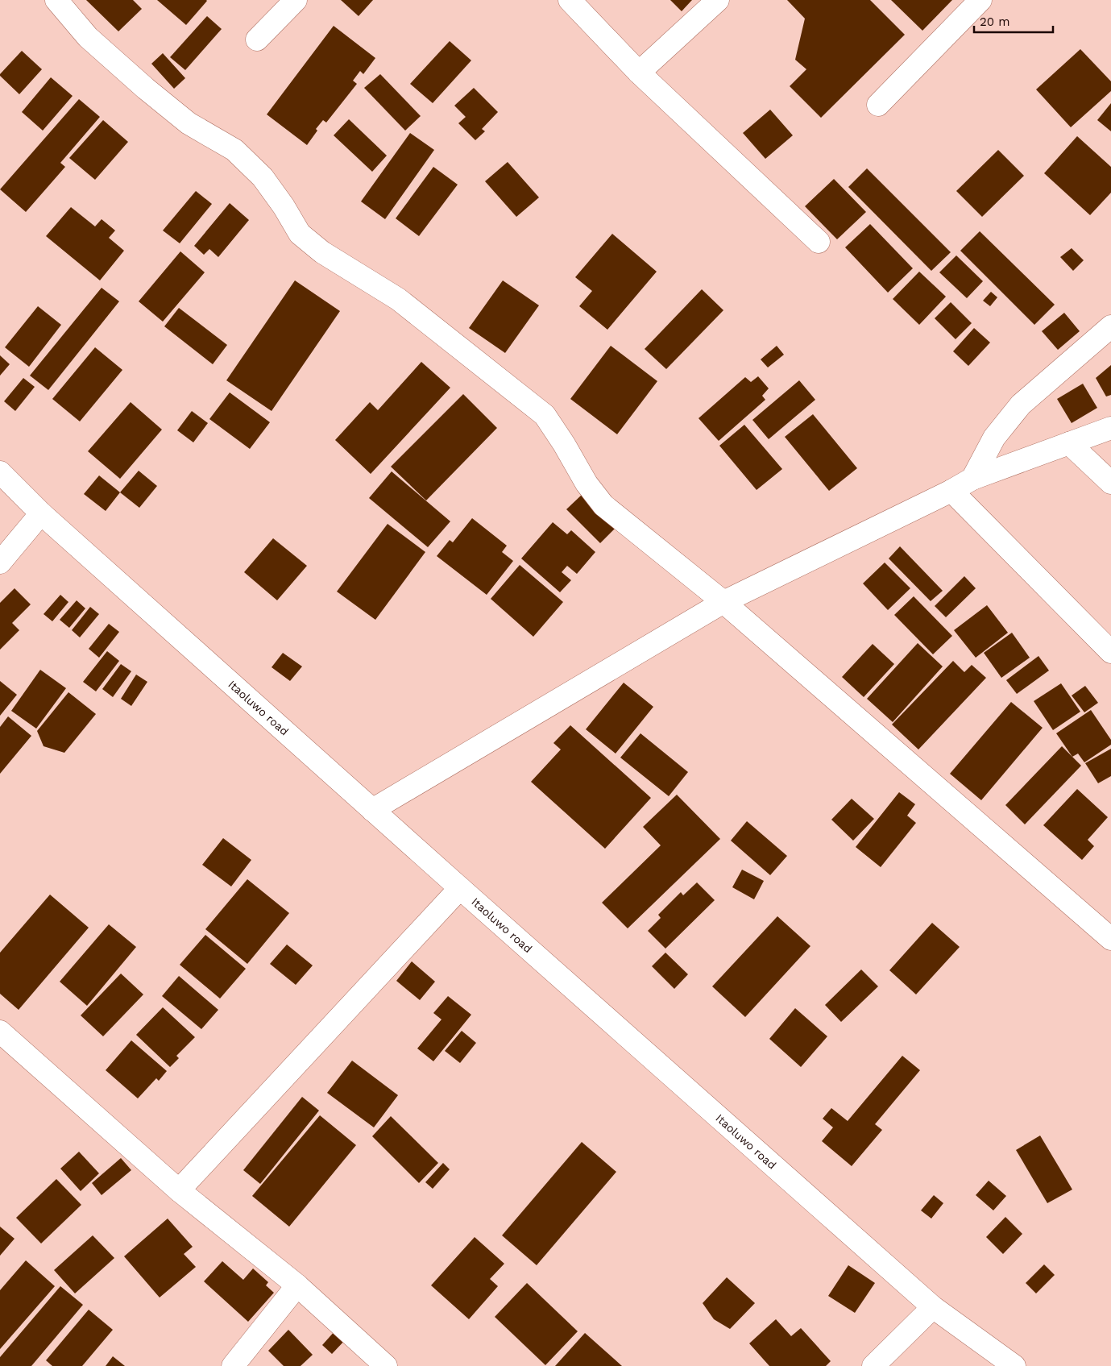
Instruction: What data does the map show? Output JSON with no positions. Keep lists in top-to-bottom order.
{
  "streets": {
    "street": ["Itaoluwo road"]
  },
  "scale_bar": "20 m"
}
